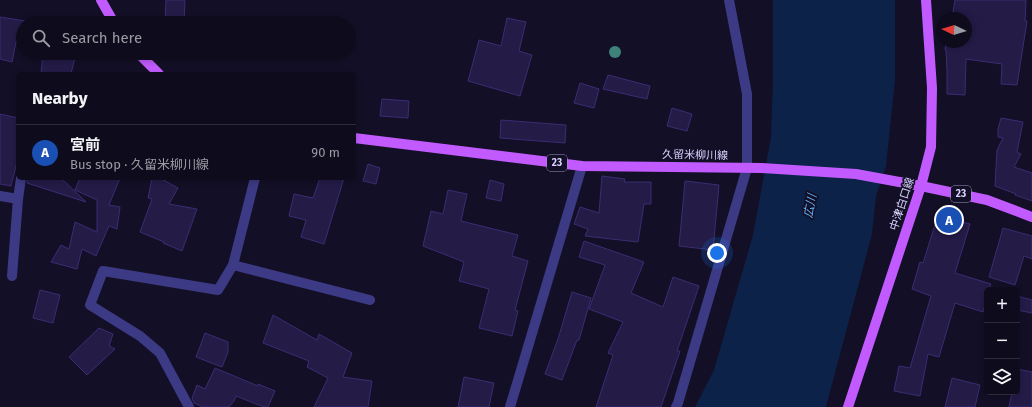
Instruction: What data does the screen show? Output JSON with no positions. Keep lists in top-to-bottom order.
{
  "streets": {
    "main road": ["久留米柳川線", "23", "中津白口線"]
  },
  "crossings": [
    ["久留米柳川線", "中津白口線"]
  ],
  "water": ["広川"],
  "north": "left",
  "page": {
    "search": "Search here",
    "heading": "Nearby",
    "list": [
      {
        "mark": "A",
        "name": "宮前",
        "note": "Bus stop · 久留米柳川線",
        "value": "90 m"
      }
    ],
    "pins": "A",
    "map_buttons": ["+", "−"]
  }
}
